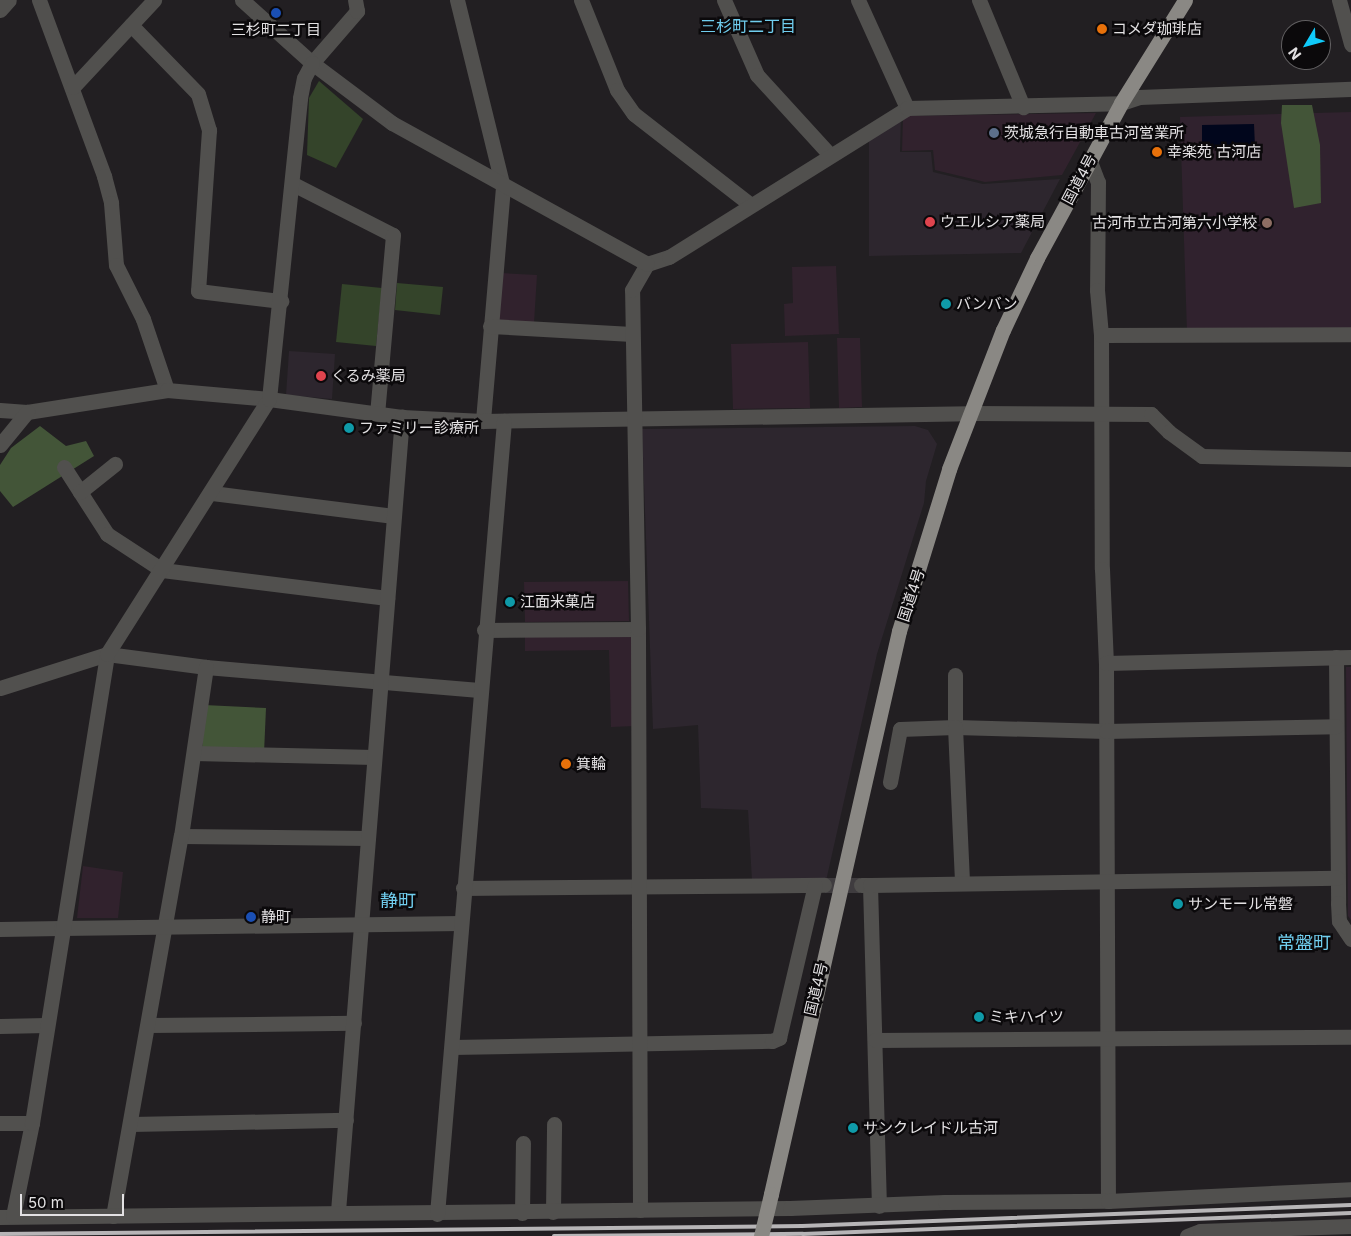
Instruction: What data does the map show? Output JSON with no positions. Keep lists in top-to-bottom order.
{
  "streets": {
    "highway": ["国道4号"]
  },
  "districts": ["三杉町二丁目", "静町", "常盤町"],
  "places": [
    "三杉町二丁目",
    "コメダ珈琲店",
    "茨城急行自動車古河営業所",
    "幸楽苑 古河店",
    "ウエルシア薬局",
    "古河市立古河第六小学校",
    "バンバン",
    "くるみ薬局",
    "ファミリー診療所",
    "江面米菓店",
    "箕輪",
    "サンモール常磐",
    "静町",
    "ミキハイツ",
    "サンクレイドル古河"
  ],
  "scale_bar": "50 m",
  "north": "bottom left"
}
